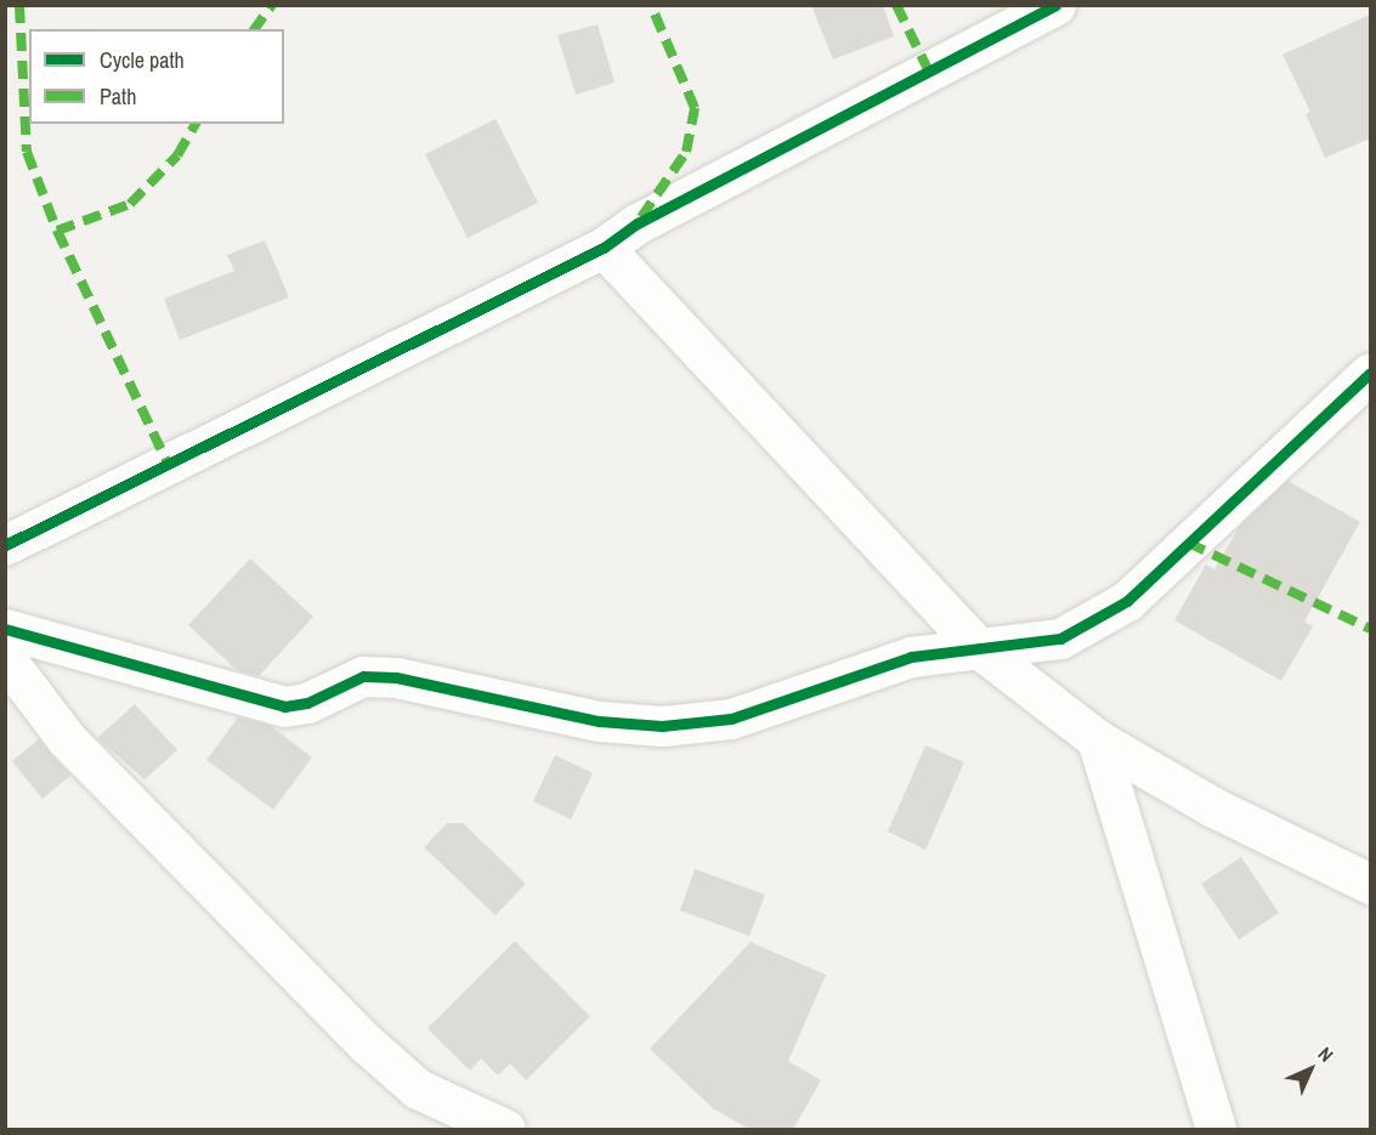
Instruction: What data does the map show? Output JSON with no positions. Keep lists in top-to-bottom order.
{
  "legend": ["Cycle path", "Path"],
  "north": "top right"
}
